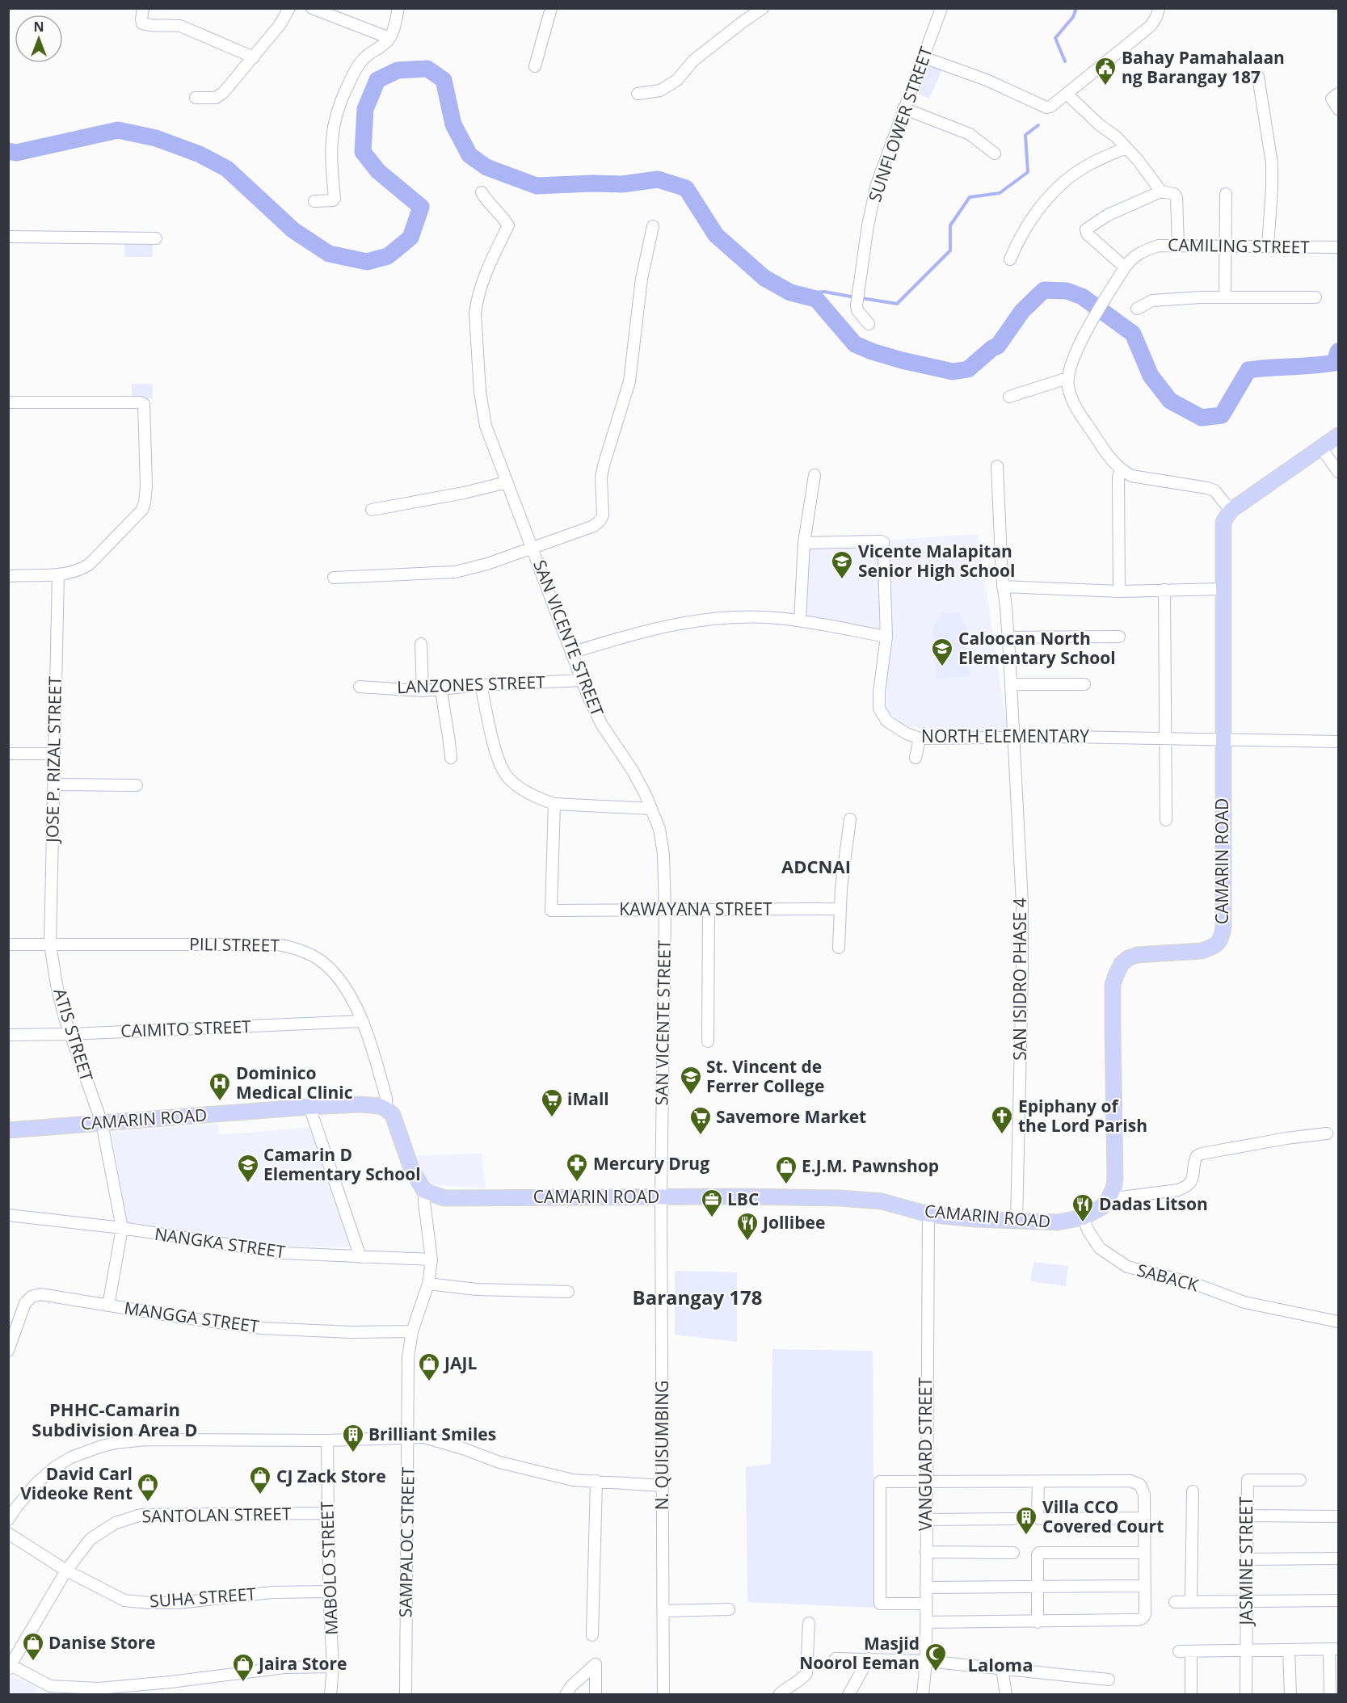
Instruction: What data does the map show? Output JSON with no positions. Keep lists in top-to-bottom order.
{
  "streets": {
    "main road": ["CAMARIN ROAD"],
    "street": [
      "SUNFLOWER STREET",
      "CAMILING STREET",
      "SAN VICENTE STREET",
      "LANZONES STREET",
      "NORTH ELEMENTARY",
      "JOSE P. RIZAL STREET",
      "KAWAYANA STREET",
      "PILI STREET",
      "SAN ISIDRO PHASE 4",
      "CAIMITO STREET",
      "ATIS STREET",
      "NANGKA STREET",
      "SABACK",
      "MANGGA STREET",
      "N. QUISUMBING",
      "VANGUARD STREET",
      "SANTOLAN STREET",
      "SAMPALOC STREET",
      "JASMINE STREET",
      "MABOLO STREET",
      "SUHA STREET"
    ]
  },
  "crossings": [
    ["SAN VICENTE STREET", "LANZONES STREET"],
    ["SAN VICENTE STREET", "CAMARIN ROAD"],
    ["SAN VICENTE STREET", "KAWAYANA STREET"],
    ["SAN VICENTE STREET", "N. QUISUMBING"],
    ["NORTH ELEMENTARY", "CAMARIN ROAD"],
    ["NORTH ELEMENTARY", "SAN ISIDRO PHASE 4"],
    ["JOSE P. RIZAL STREET", "PILI STREET"],
    ["JOSE P. RIZAL STREET", "ATIS STREET"],
    ["CAMARIN ROAD", "PILI STREET"],
    ["CAMARIN ROAD", "SAN ISIDRO PHASE 4"],
    ["CAMARIN ROAD", "ATIS STREET"],
    ["CAMARIN ROAD", "SABACK"],
    ["CAMARIN ROAD", "N. QUISUMBING"],
    ["CAMARIN ROAD", "VANGUARD STREET"],
    ["CAMARIN ROAD", "SAMPALOC STREET"],
    ["PILI STREET", "CAIMITO STREET"],
    ["PILI STREET", "ATIS STREET"],
    ["CAIMITO STREET", "ATIS STREET"],
    ["ATIS STREET", "NANGKA STREET"],
    ["NANGKA STREET", "SAMPALOC STREET"],
    ["MANGGA STREET", "SAMPALOC STREET"],
    ["SANTOLAN STREET", "MABOLO STREET"],
    ["SANTOLAN STREET", "SUHA STREET"],
    ["MABOLO STREET", "SUHA STREET"]
  ],
  "districts": [
    "ADCNAI",
    "Barangay 178",
    "PHHC-Camarin Subdivision Area D",
    "Laloma"
  ],
  "places": {
    "public building": ["Bahay Pamahalaan ng Barangay 187"],
    "school or university": [
      "Vicente Malapitan Senior High School",
      "Caloocan North Elementary School",
      "St. Vincent de Ferrer College",
      "Camarin D Elementary School"
    ],
    "hospital": ["Dominico Medical Clinic"],
    "supermarket": ["iMall", "Savemore Market"],
    "church": ["Epiphany of the Lord Parish"],
    "pharmacy": ["Mercury Drug"],
    "shop": [
      "E.J.M. Pawnshop",
      "JAJL",
      "CJ Zack Store",
      "David Carl Videoke Rent",
      "Danise Store",
      "Jaira Store"
    ],
    "office": ["LBC"],
    "restaurant": ["Dadas Litson", "Jollibee"],
    "building": ["Brilliant Smiles", "Villa CCO Covered Court"],
    "mosque": ["Masjid Noorol Eeman"]
  },
  "north": "top"
}
